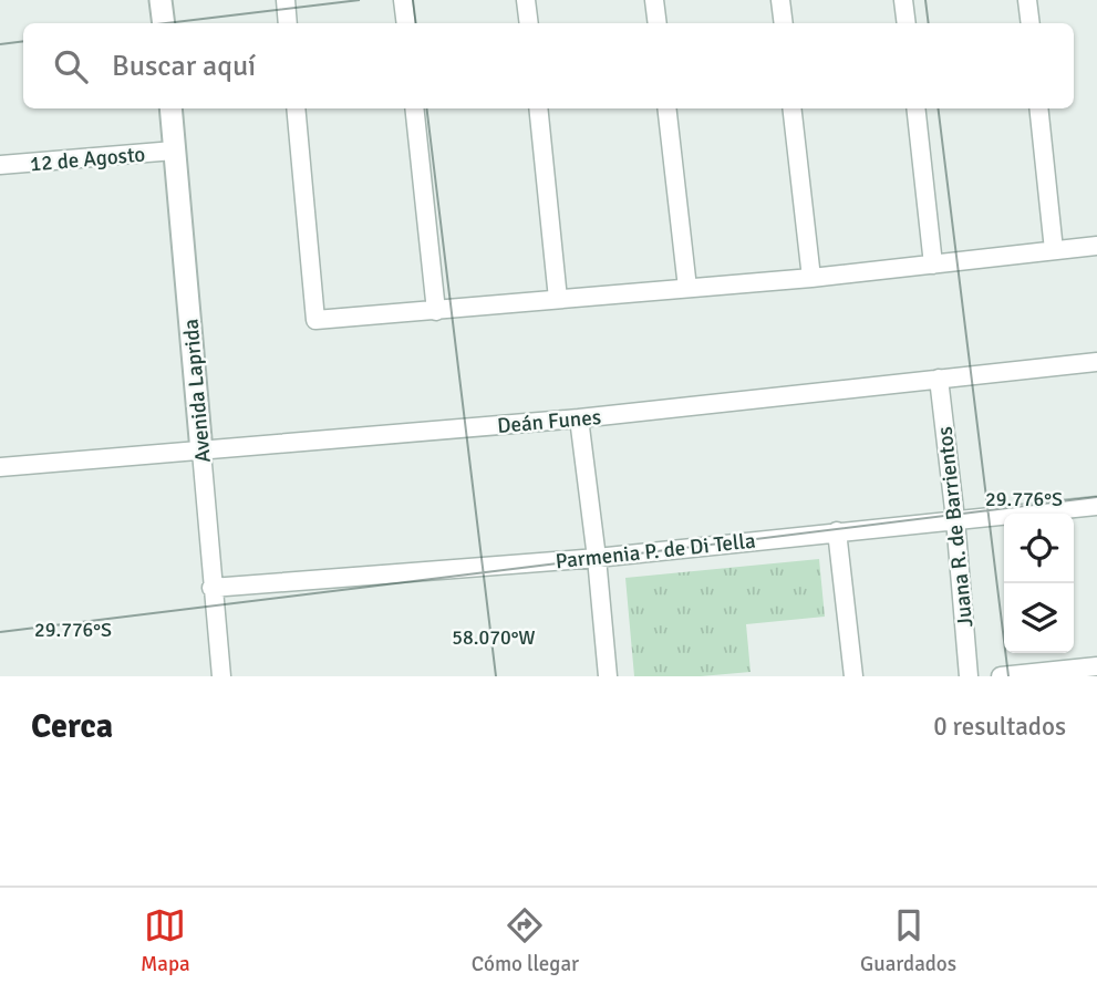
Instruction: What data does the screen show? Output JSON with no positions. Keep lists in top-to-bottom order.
{
  "streets": {
    "street": [
      "12 de Agosto",
      "Avenida Laprida",
      "Deán Funes",
      "Juana R. de Barrientos",
      "Parmenia P. de Di Tella"
    ]
  },
  "crossings": [
    ["12 de Agosto", "Avenida Laprida"],
    ["Avenida Laprida", "Deán Funes"],
    ["Avenida Laprida", "Parmenia P. de Di Tella"],
    ["Deán Funes", "Juana R. de Barrientos"],
    ["Juana R. de Barrientos", "Parmenia P. de Di Tella"]
  ],
  "page": {
    "search": "Buscar aquí",
    "heading": ["Cerca", "0 resultados"],
    "nav": ["Mapa", "Cómo llegar", "Guardados"]
  },
  "coordinates": ["29.776°S", "58.070°W"]
}
